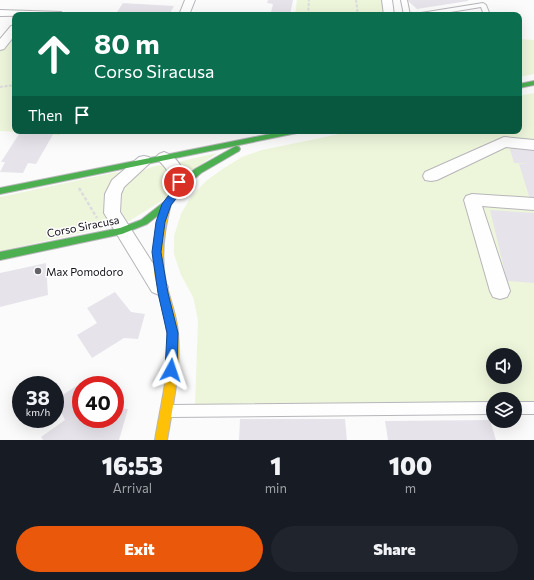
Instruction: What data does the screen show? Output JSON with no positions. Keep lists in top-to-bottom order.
{
  "streets": {
    "street": ["Corso Siracusa"]
  },
  "places": ["Max Pomodoro"],
  "page": {
    "turn": ["80 m", "Corso Siracusa"],
    "then": "Then",
    "speed": "38 km/h",
    "limit": "40",
    "eta": [
      "16:53",
      "Arrival",
      "1",
      "min",
      "100",
      "m"
    ],
    "buttons": ["Exit", "Share"]
  }
}
